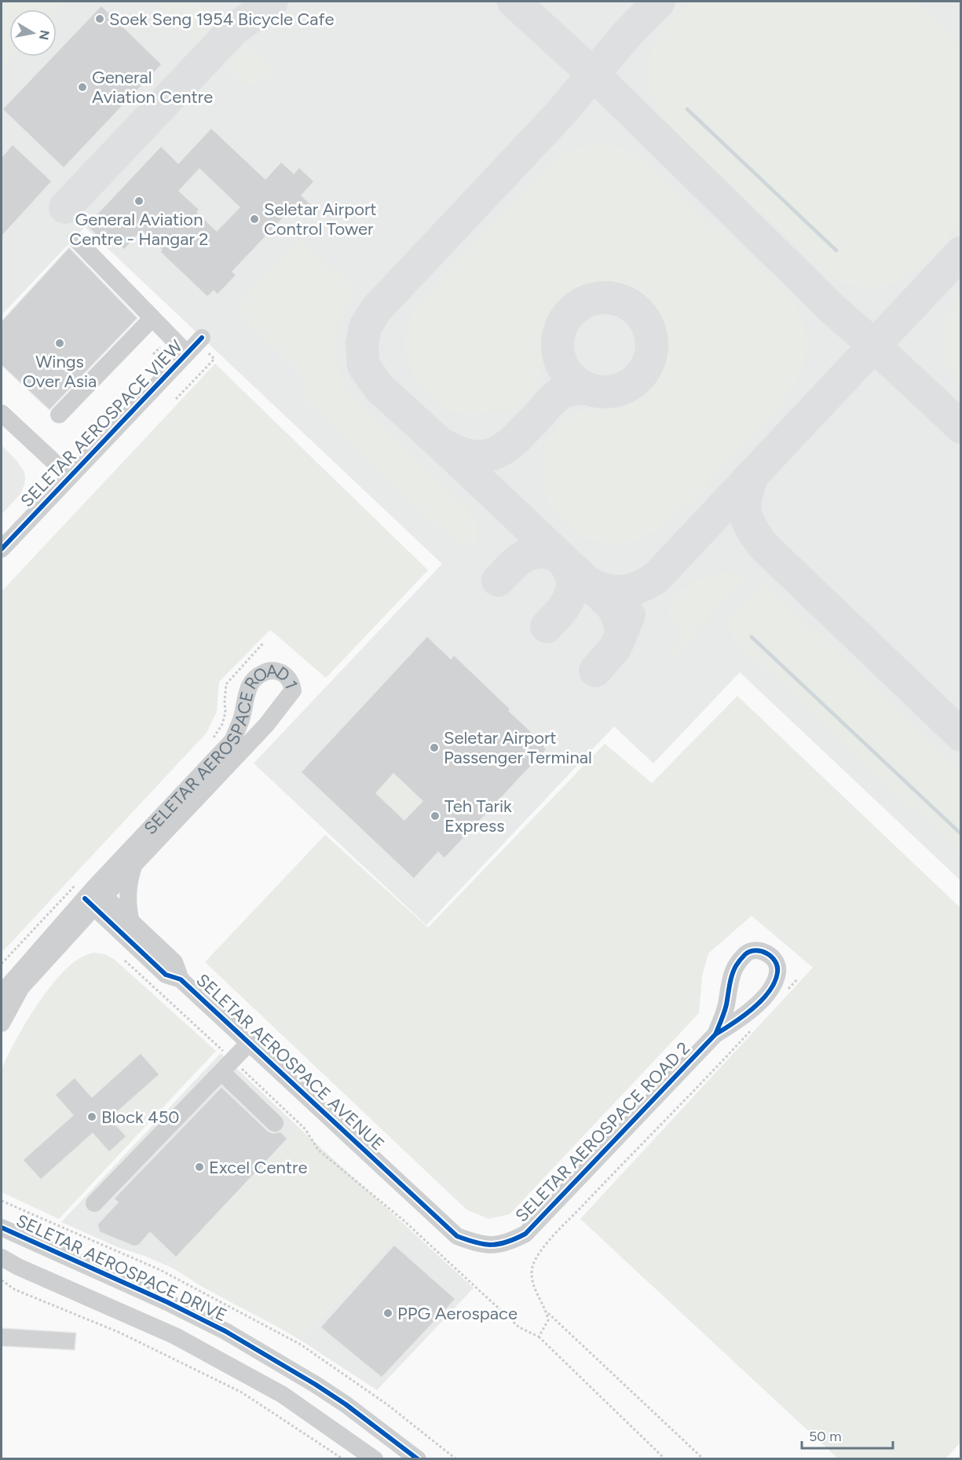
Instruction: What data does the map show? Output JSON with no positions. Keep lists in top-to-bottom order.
{
  "streets": {
    "street": [
      "SELETAR AEROSPACE VIEW",
      "SELETAR AEROSPACE ROAD 1",
      "SELETAR AEROSPACE AVENUE",
      "SELETAR AEROSPACE ROAD 2",
      "SELETAR AEROSPACE DRIVE"
    ]
  },
  "crossings": [
    ["SELETAR AEROSPACE ROAD 1", "SELETAR AEROSPACE AVENUE"],
    ["SELETAR AEROSPACE AVENUE", "SELETAR AEROSPACE ROAD 2"]
  ],
  "places": [
    "Soek Seng 1954 Bicycle Cafe",
    "General Aviation Centre",
    "General Aviation Centre - Hangar 2",
    "Seletar Airport Control Tower",
    "Wings Over Asia",
    "Seletar Airport Passenger Terminal",
    "Teh Tarik Express",
    "Block 450",
    "Excel Centre",
    "PPG Aerospace"
  ],
  "scale_bar": "50 m",
  "north": "right"
}
